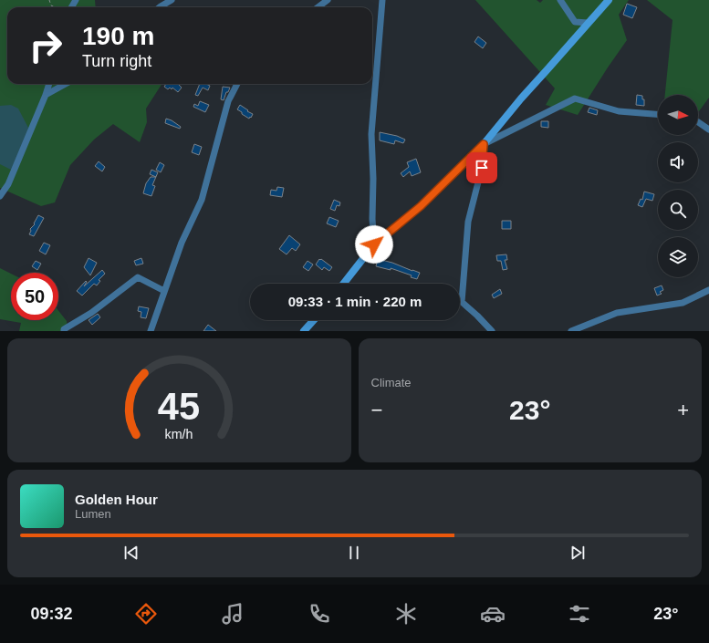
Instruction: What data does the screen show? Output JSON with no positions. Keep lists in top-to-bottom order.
{
  "north": "right",
  "page": {
    "turn": ["190 m", "Turn right"],
    "limit": "50",
    "trip": "09:33 · 1 min · 220 m",
    "tile": "Climate",
    "heat": ["−", "23°", "+"],
    "song": ["Golden Hour", "Lumen"],
    "tabs": ["09:32", "23°"],
    "gauge": ["45", "km/h"]
  }
}
